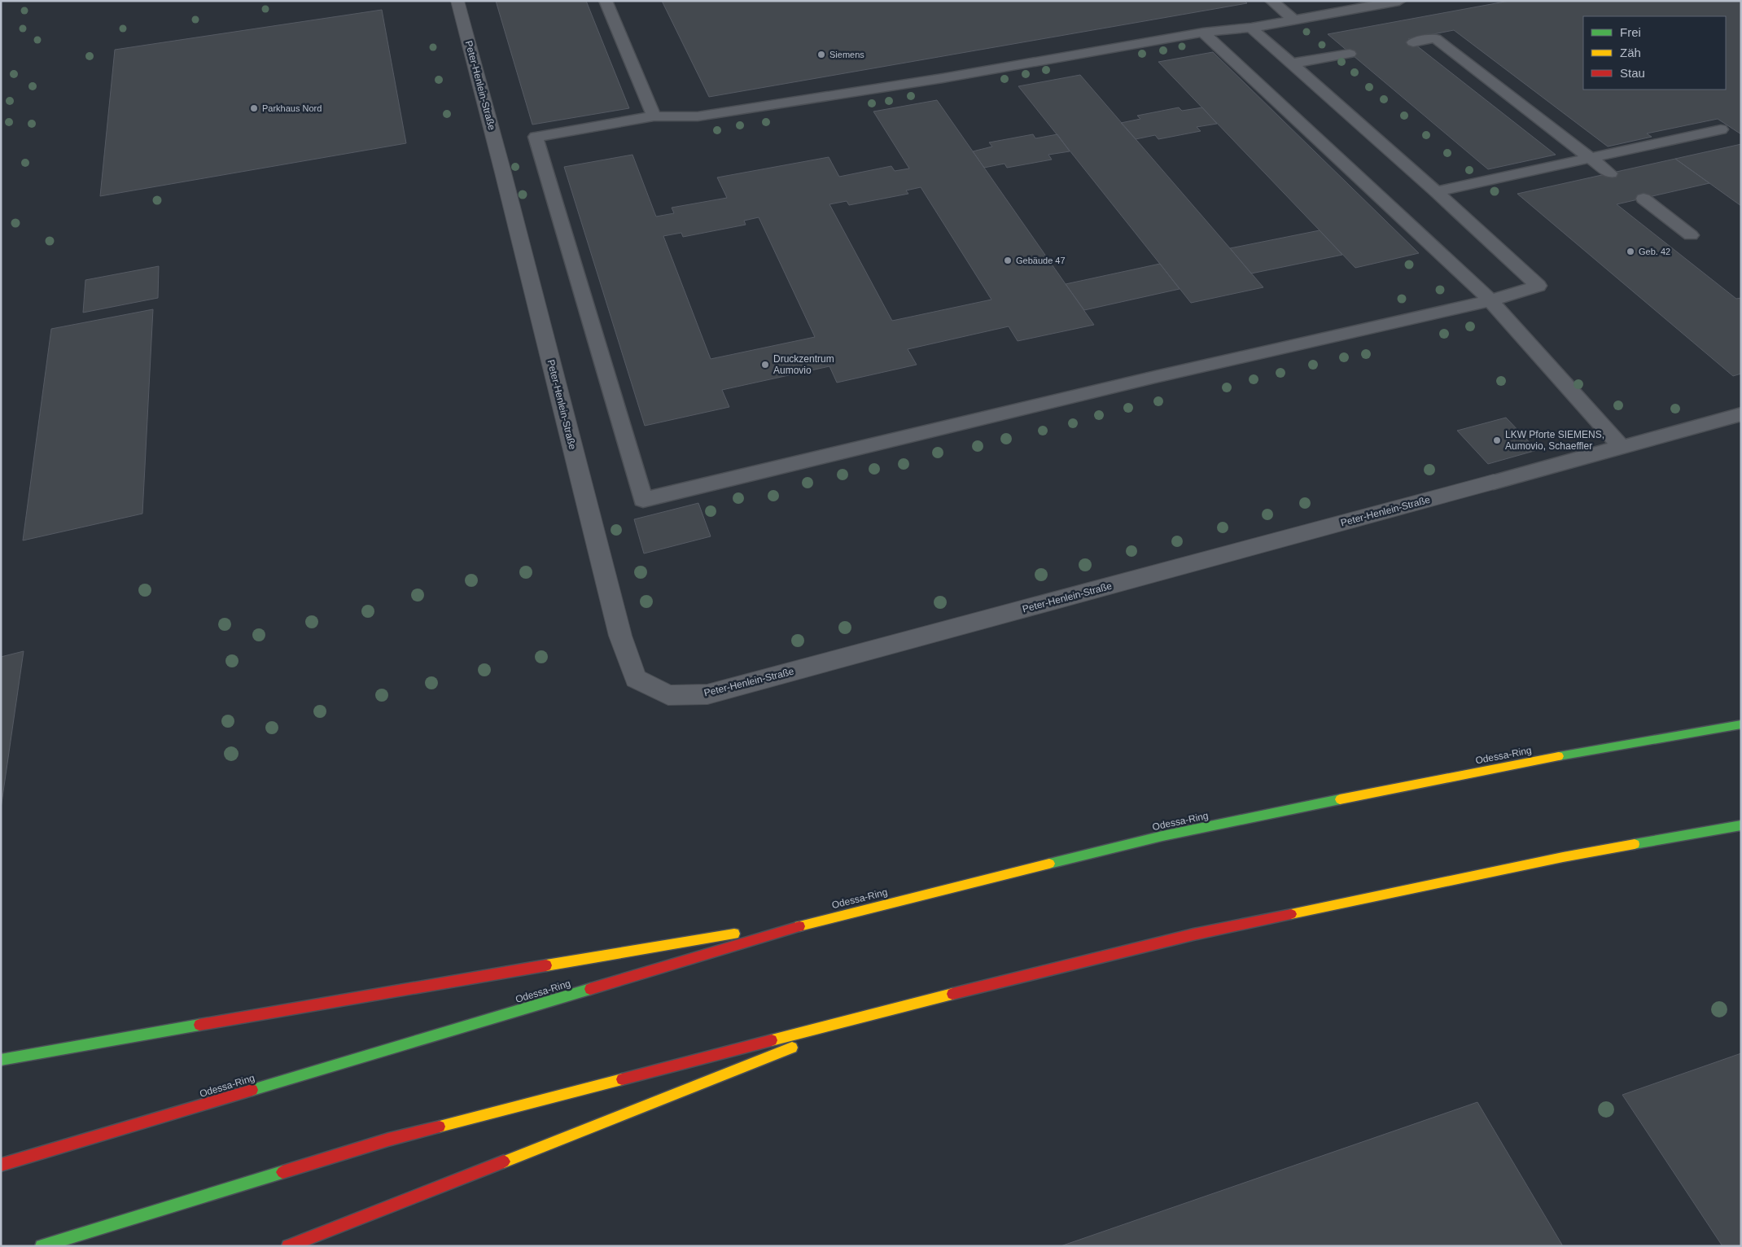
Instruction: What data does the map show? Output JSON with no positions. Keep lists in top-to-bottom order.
{
  "streets": {
    "highway": ["Odessa-Ring"],
    "street": ["Peter-Henlein-Straße"]
  },
  "places": [
    "Siemens",
    "Parkhaus Nord",
    "Geb. 42",
    "Gebäude 47",
    "Druckzentrum Aumovio",
    "LKW Pforte SIEMENS, Aumovio, Schaeffler"
  ],
  "legend": ["Frei", "Zäh", "Stau"]
}
